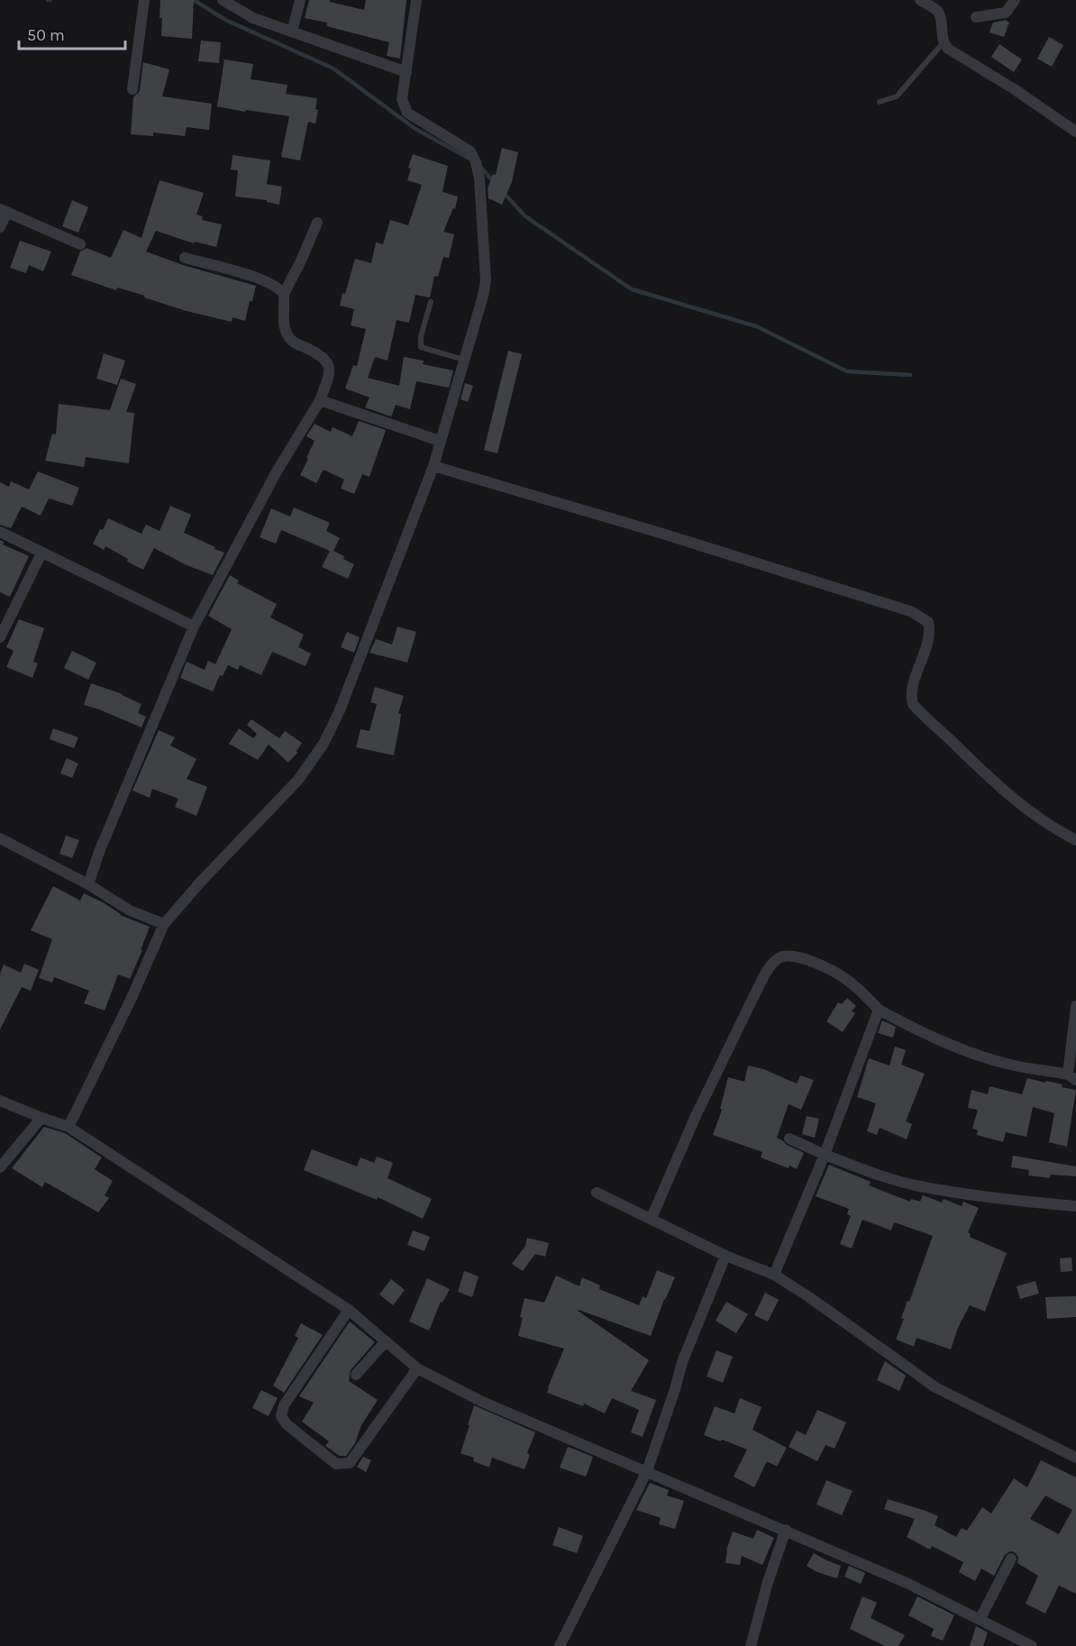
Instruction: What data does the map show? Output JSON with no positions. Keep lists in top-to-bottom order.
{
  "scale_bar": "50 m"
}
